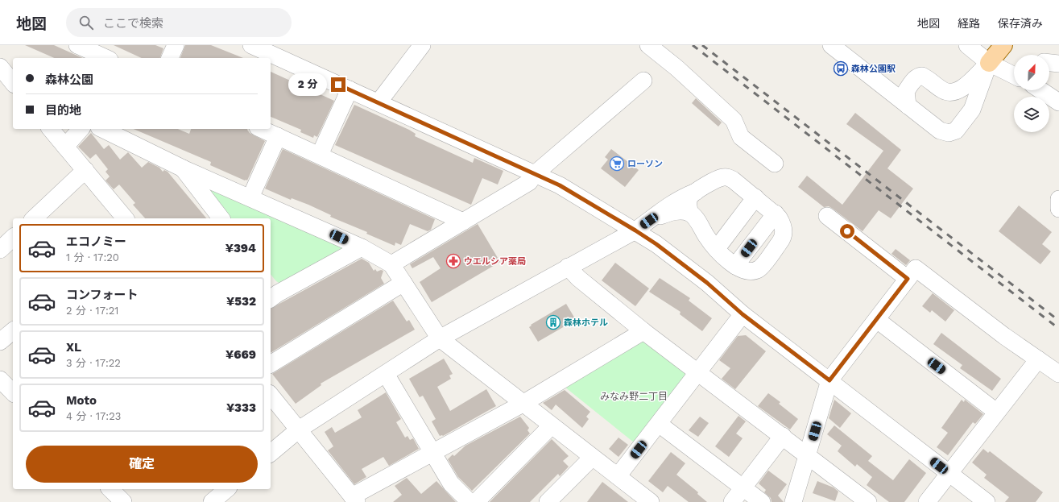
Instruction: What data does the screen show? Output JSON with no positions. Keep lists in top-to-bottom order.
{
  "districts": ["みなみ野二丁目"],
  "places": {
    "bus stop": ["森林公園駅"],
    "supermarket": ["ローソン"],
    "pharmacy": ["ウエルシア薬局"],
    "building": ["森林ホテル"]
  },
  "north": "top right",
  "page": {
    "header": "地図",
    "search": "ここで検索",
    "nav": ["地図", "経路", "保存済み"],
    "banner": ["森林公園", "目的地"],
    "bubble": "2 分",
    "list": [
      {
        "name": "エコノミー",
        "note": "1 分 · 17:20",
        "value": "¥394"
      },
      {
        "name": "コンフォート",
        "note": "2 分 · 17:21",
        "value": "¥532"
      },
      {
        "name": "XL",
        "note": "3 分 · 17:22",
        "value": "¥669"
      },
      {
        "name": "Moto",
        "note": "4 分 · 17:23",
        "value": "¥333"
      }
    ],
    "buttons": "確定"
  }
}
